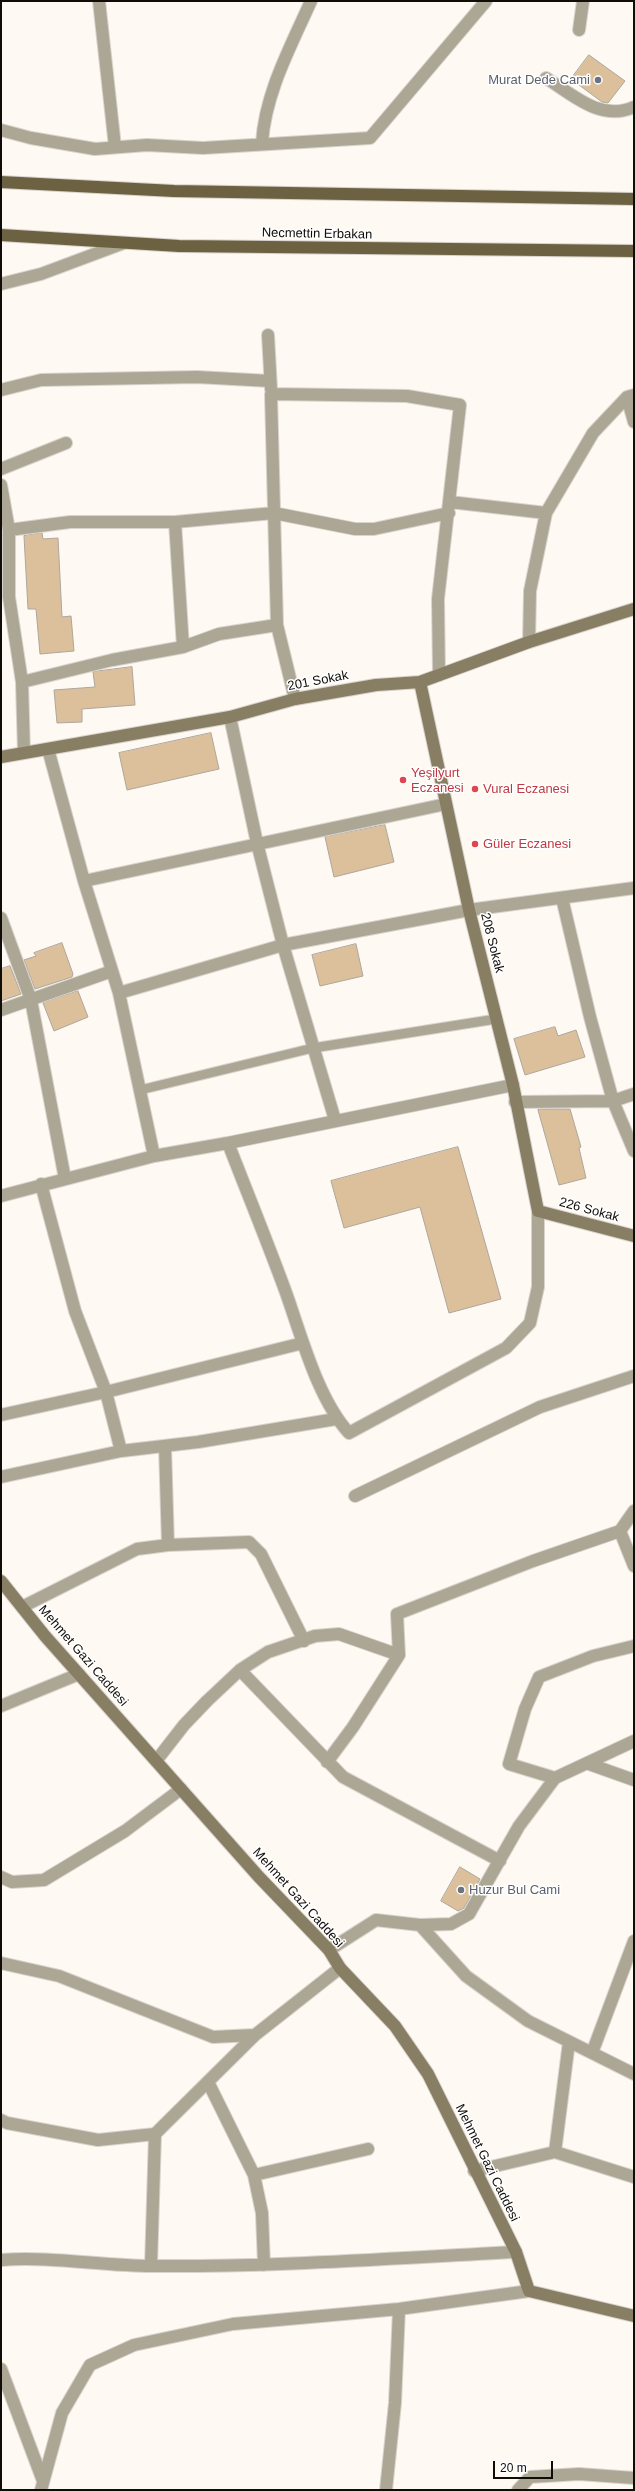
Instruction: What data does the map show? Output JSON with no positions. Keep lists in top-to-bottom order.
{
  "streets": {
    "main road": ["Necmettin Erbakan"],
    "street": [
      "201 Sokak",
      "208 Sokak",
      "226 Sokak",
      "Mehmet Gazi Caddesi"
    ]
  },
  "crossings": [
    ["201 Sokak", "208 Sokak"],
    ["208 Sokak", "226 Sokak"]
  ],
  "places": [
    "Murat Dede Cami",
    "Yeşilyurt Eczanesi",
    "Vural Eczanesi",
    "Güler Eczanesi",
    "Huzur Bul Cami"
  ],
  "scale_bar": "20 m"
}
